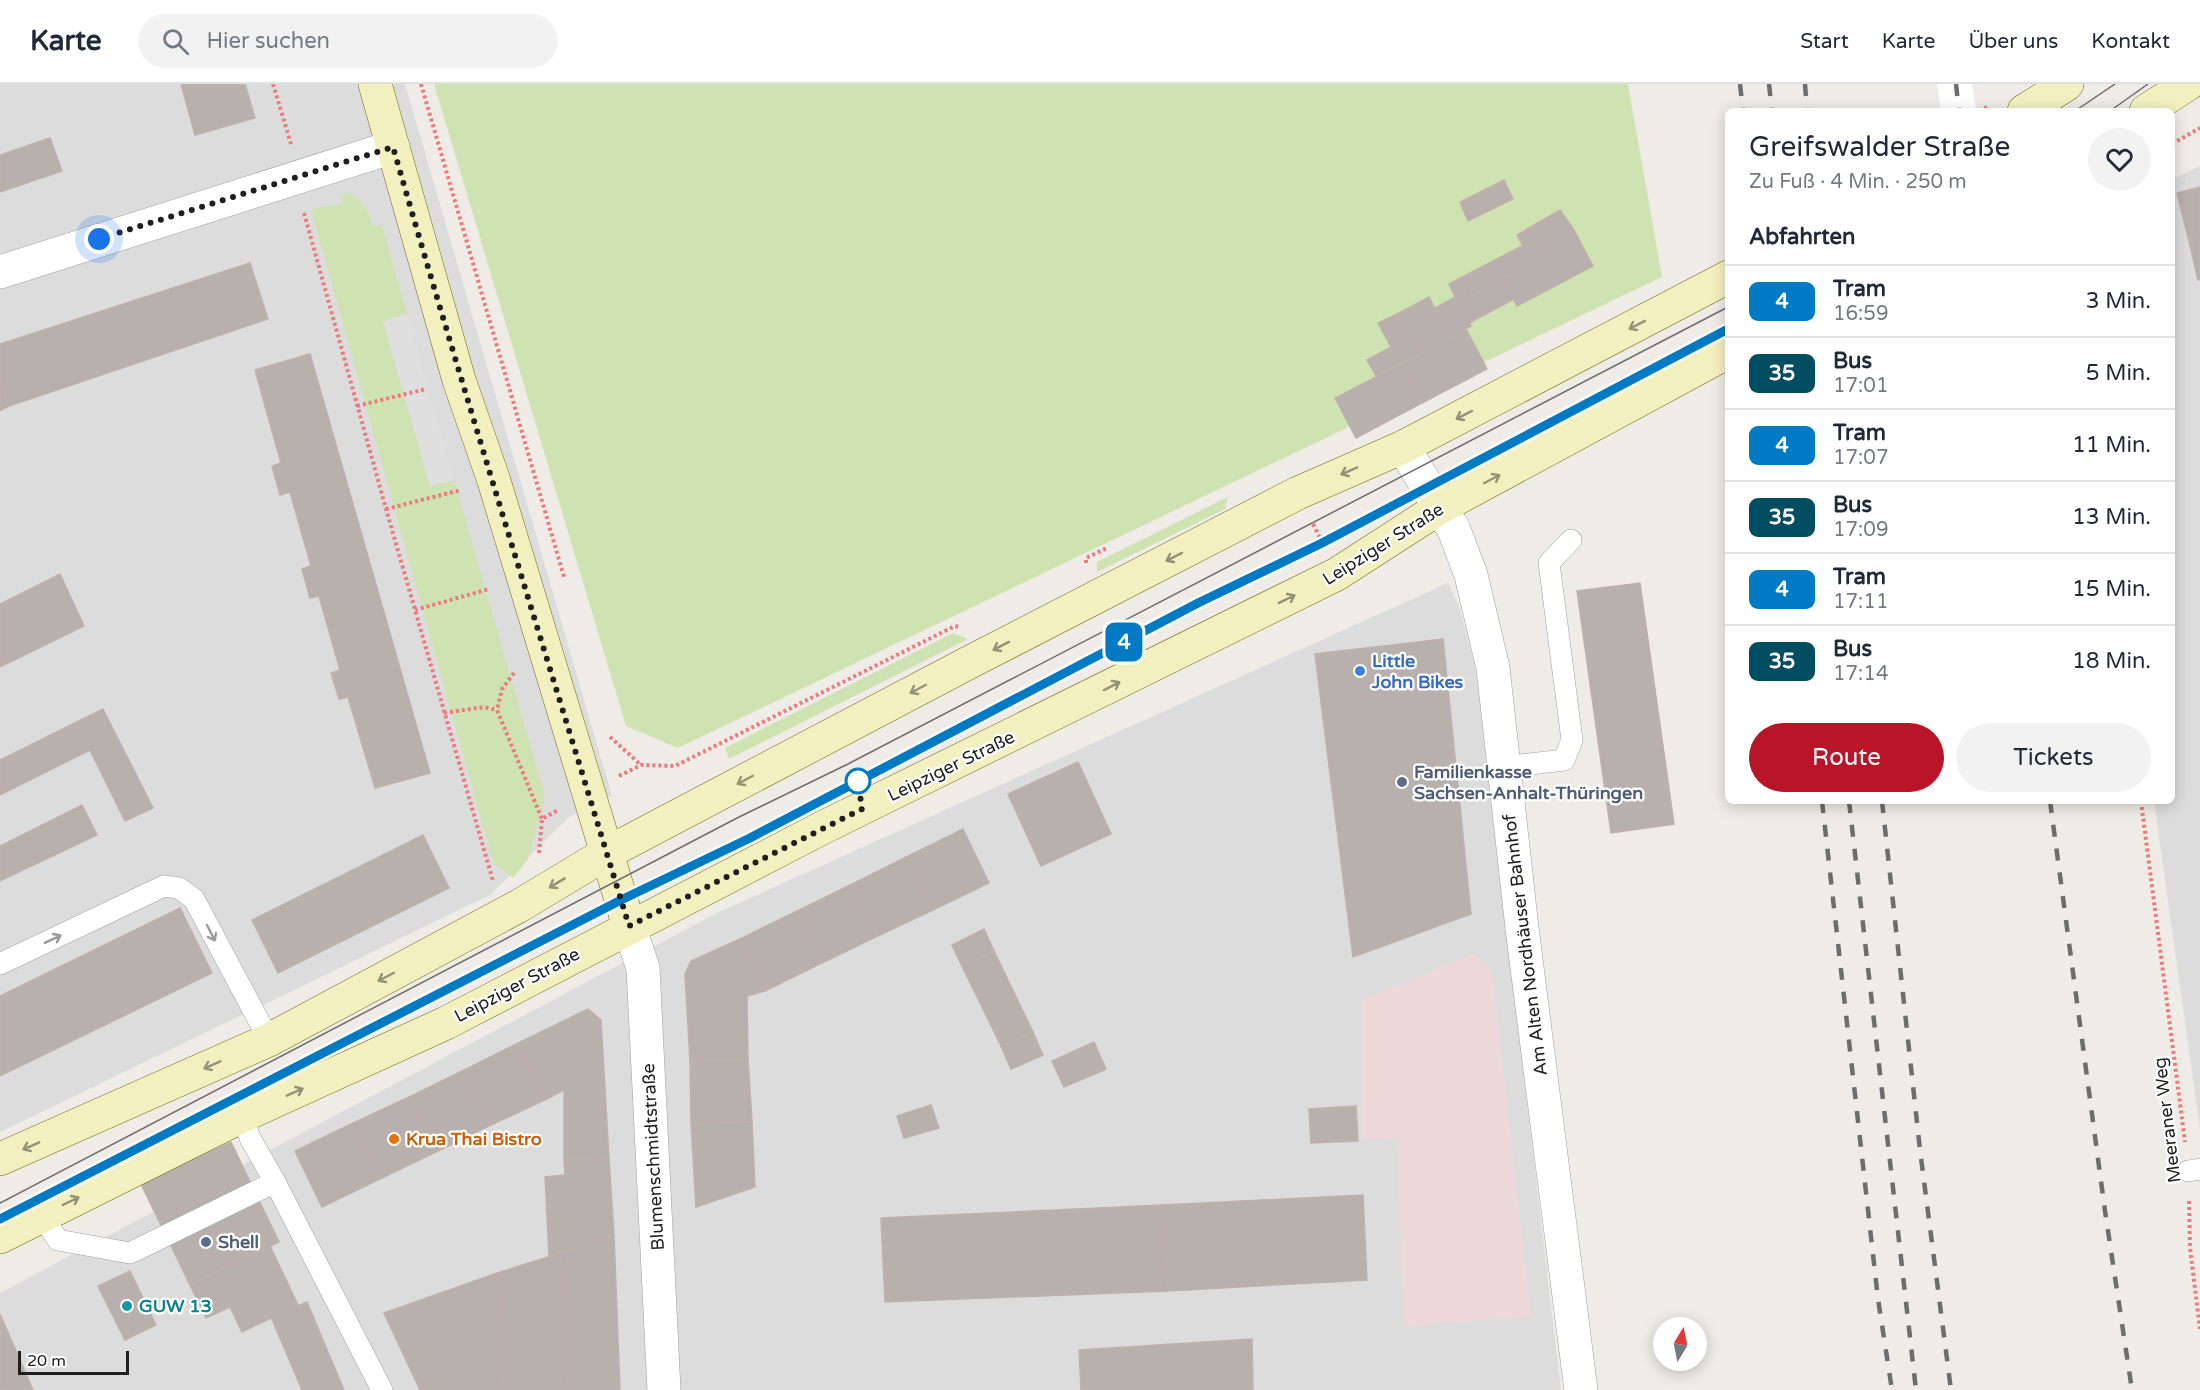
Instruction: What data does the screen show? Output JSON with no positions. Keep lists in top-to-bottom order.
{
  "streets": {
    "main road": ["Leipziger Straße"],
    "street": ["Am Alten Nordhäuser Bahnhof", "Blumenschmidtstraße"],
    "path": ["Meeraner Weg"]
  },
  "crossings": [
    ["Leipziger Straße", "Am Alten Nordhäuser Bahnhof"],
    ["Leipziger Straße", "Blumenschmidtstraße"]
  ],
  "places": [
    "Little John Bikes",
    "Familienkasse Sachsen-Anhalt-Thüringen",
    "Krua Thai Bistro",
    "Shell",
    "GUW 13"
  ],
  "lines": ["tram line 4"],
  "scale_bar": "20 m",
  "north": "top",
  "page": {
    "header": "Karte",
    "search": "Hier suchen",
    "nav": [
      "Start",
      "Karte",
      "Über uns",
      "Kontakt"
    ],
    "on_map": "4",
    "heading": [
      ["Greifswalder Straße", "Zu Fuß · 4 Min. · 250 m"],
      "Abfahrten"
    ],
    "list": [
      {
        "mark": "4",
        "name": "Tram",
        "note": "16:59",
        "value": "3 Min."
      },
      {
        "mark": "35",
        "name": "Bus",
        "note": "17:01",
        "value": "5 Min."
      },
      {
        "mark": "4",
        "name": "Tram",
        "note": "17:07",
        "value": "11 Min."
      },
      {
        "mark": "35",
        "name": "Bus",
        "note": "17:09",
        "value": "13 Min."
      },
      {
        "mark": "4",
        "name": "Tram",
        "note": "17:11",
        "value": "15 Min."
      },
      {
        "mark": "35",
        "name": "Bus",
        "note": "17:14",
        "value": "18 Min."
      }
    ],
    "buttons": ["Route", "Tickets"],
    "scale": "20 m"
  }
}
